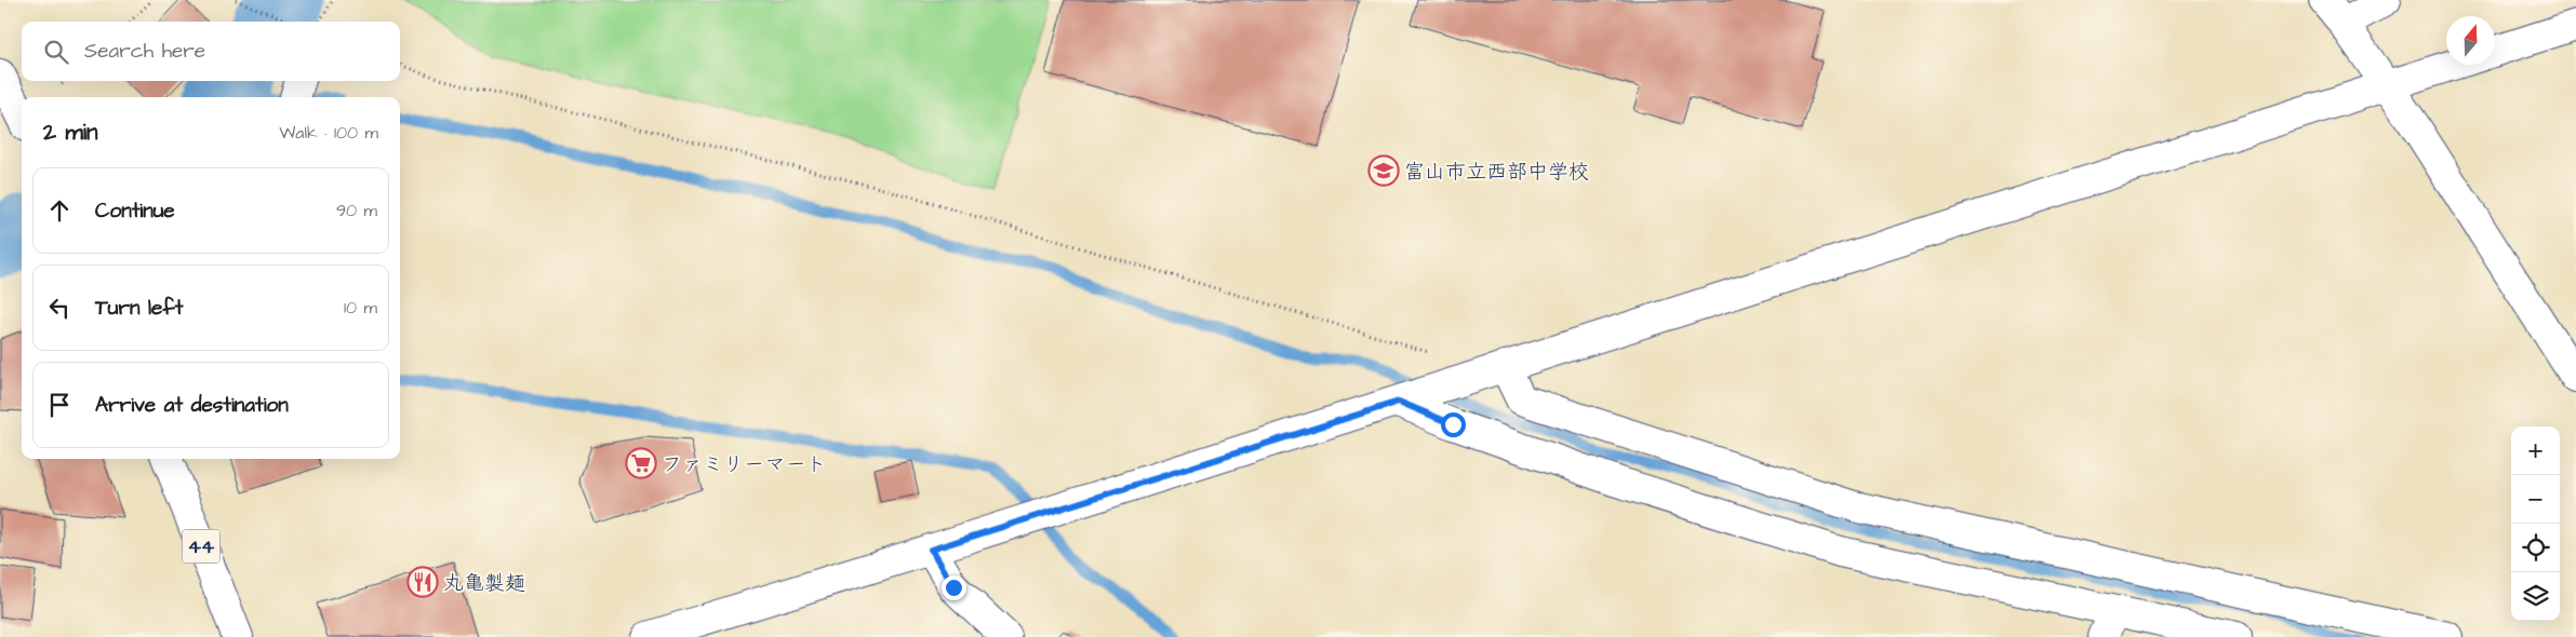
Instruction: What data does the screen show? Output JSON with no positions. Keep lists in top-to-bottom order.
{
  "streets": {
    "street": ["44"]
  },
  "places": {
    "school or university": ["富山市立西部中学校"],
    "supermarket": ["ファミリーマート"],
    "restaurant": ["丸亀製麺"]
  },
  "north": "top",
  "page": {
    "search": "Search here",
    "heading": ["2 min", "Walk · 100 m"],
    "list": [
      ["Continue", "90 m"],
      ["Turn left", "10 m"],
      "Arrive at destination"
    ],
    "map_buttons": ["+", "−"]
  }
}
